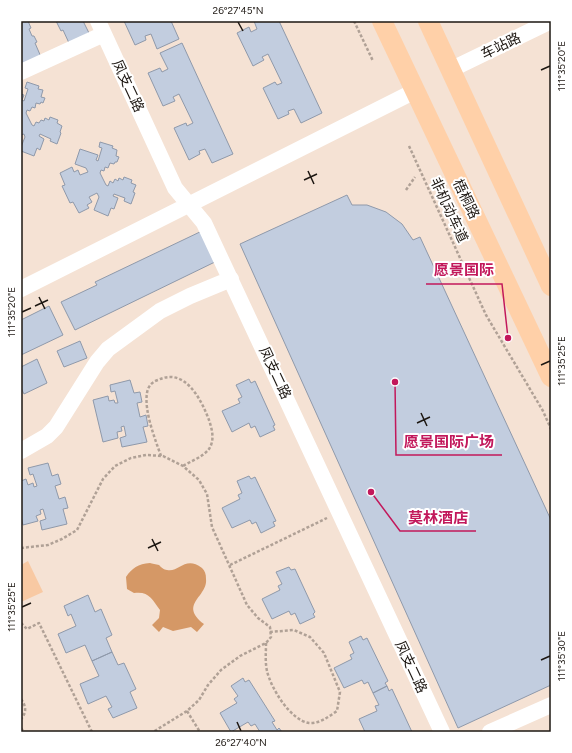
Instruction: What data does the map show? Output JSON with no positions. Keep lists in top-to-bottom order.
{
  "streets": {
    "main road": ["梧桐路"],
    "street": ["车站路", "凤支二路"],
    "path": ["非机动车道"]
  },
  "places": ["愿景国际", "愿景国际广场", "莫林酒店"],
  "coordinates": [
    "26°27'45\"N",
    "111°35'20\"E",
    "111°35'25\"E",
    "111°35'30\"E",
    "26°27'40\"N"
  ]
}
